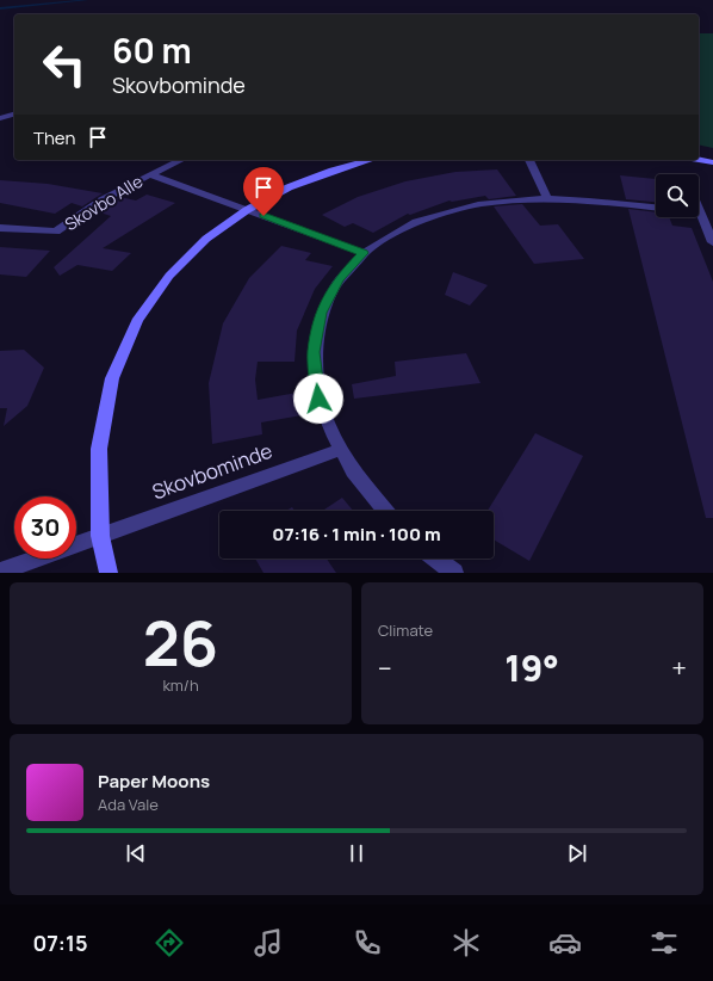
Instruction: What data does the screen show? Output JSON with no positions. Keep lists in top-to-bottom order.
{
  "streets": {
    "street": ["Skovbo Alle", "Skovbominde"]
  },
  "page": {
    "turn": ["60 m", "Skovbominde"],
    "then": "Then",
    "limit": "30",
    "trip": "07:16 · 1 min · 100 m",
    "tile": [
      ["26", "km/h"],
      "Climate"
    ],
    "heat": ["−", "19°", "+"],
    "song": ["Paper Moons", "Ada Vale"],
    "tabs": "07:15"
  }
}
